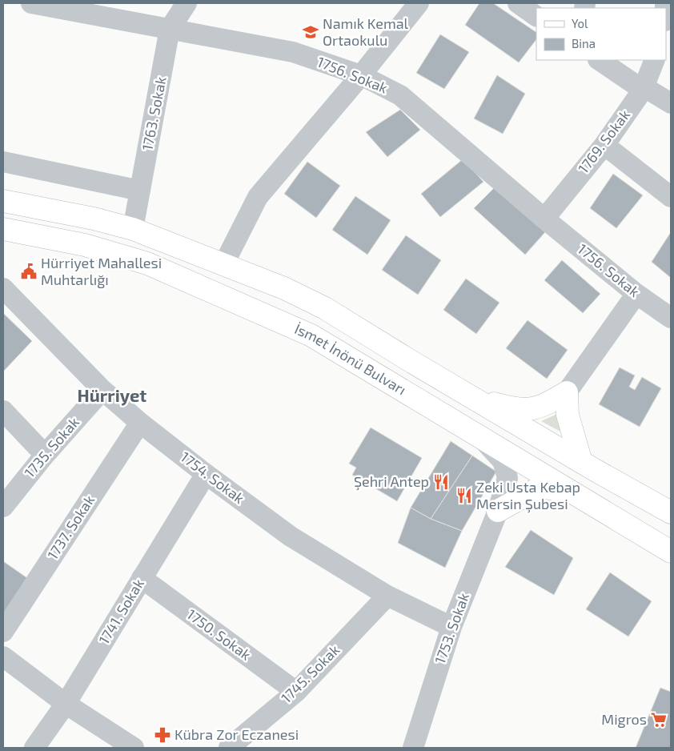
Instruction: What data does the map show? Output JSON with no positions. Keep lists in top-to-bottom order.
{
  "streets": {
    "main road": ["İsmet İnönü Bulvarı"],
    "street": [
      "1756. Sokak",
      "1763. Sokak",
      "1769. Sokak",
      "1735. Sokak",
      "1754. Sokak",
      "1737. Sokak",
      "1741. Sokak",
      "1753. Sokak",
      "1750. Sokak",
      "1745. Sokak"
    ]
  },
  "crossings": [
    ["1756. Sokak", "1763. Sokak"],
    ["1756. Sokak", "1769. Sokak"],
    ["1763. Sokak", "İsmet İnönü Bulvarı"],
    ["İsmet İnönü Bulvarı", "1753. Sokak"],
    ["1735. Sokak", "1754. Sokak"],
    ["1754. Sokak", "1737. Sokak"],
    ["1754. Sokak", "1741. Sokak"],
    ["1754. Sokak", "1753. Sokak"],
    ["1754. Sokak", "1745. Sokak"],
    ["1741. Sokak", "1750. Sokak"],
    ["1750. Sokak", "1745. Sokak"]
  ],
  "districts": ["Hürriyet"],
  "places": {
    "school or university": ["Namık Kemal Ortaokulu"],
    "public building": ["Hürriyet Mahallesi Muhtarlığı"],
    "restaurant": ["Şehri Antep", "Zeki Usta Kebap Mersin Şubesi"],
    "supermarket": ["Migros"],
    "pharmacy": ["Kübra Zor Eczanesi"]
  },
  "legend": ["Yol", "Bina"]
}
